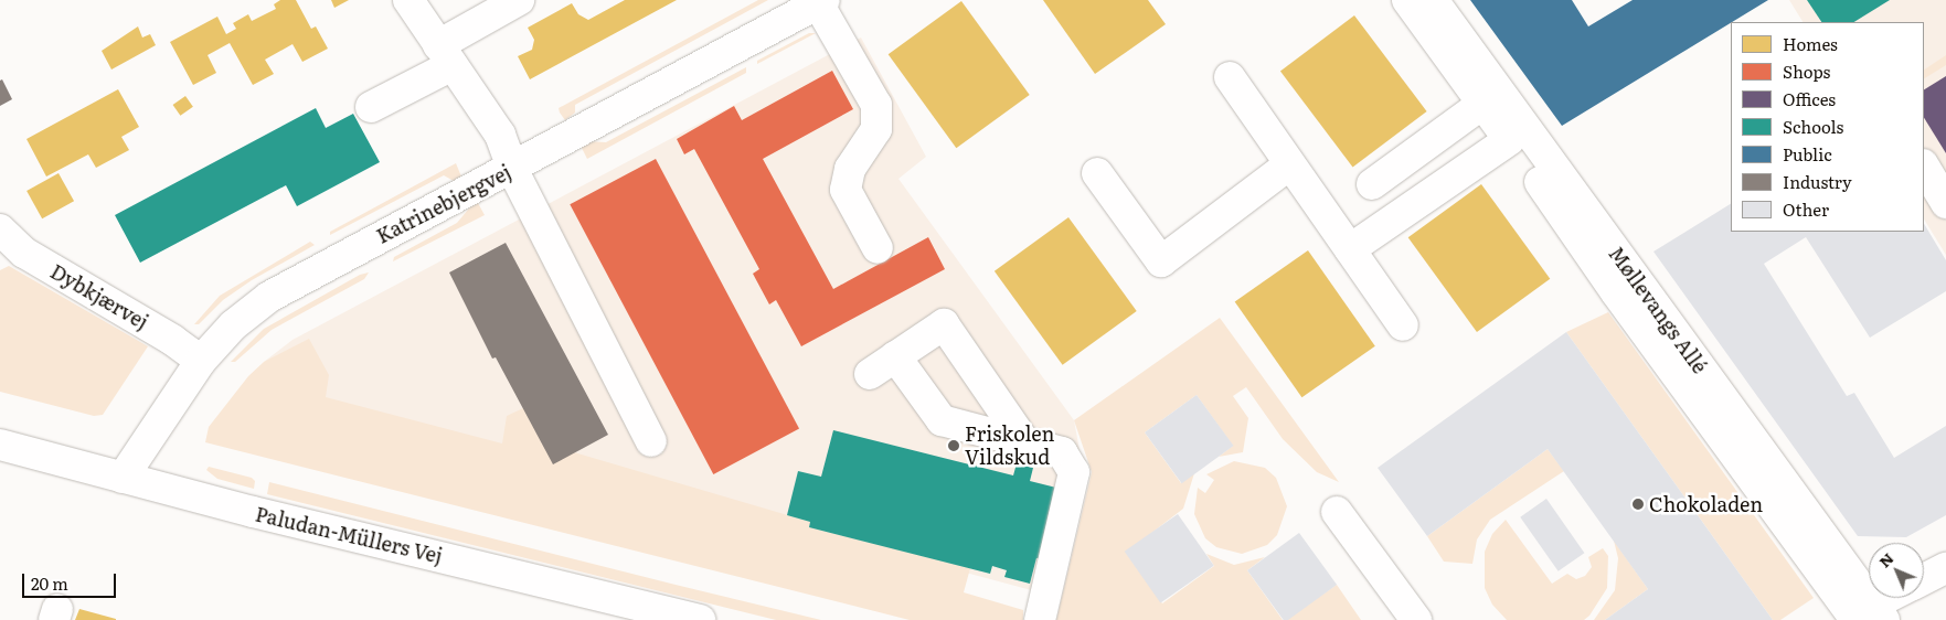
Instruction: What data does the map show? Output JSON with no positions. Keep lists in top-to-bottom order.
{
  "streets": {
    "street": [
      "Katrinebjergvej",
      "Dybkjærvej",
      "Møllevangs Allé",
      "Paludan-Müllers Vej"
    ]
  },
  "crossings": [
    ["Katrinebjergvej", "Dybkjærvej"],
    ["Katrinebjergvej", "Paludan-Müllers Vej"]
  ],
  "places": ["Friskolen Vildskud", "Chokoladen"],
  "legend": [
    "Homes",
    "Shops",
    "Offices",
    "Schools",
    "Public",
    "Industry",
    "Other"
  ],
  "scale_bar": "20 m",
  "north": "top left"
}
